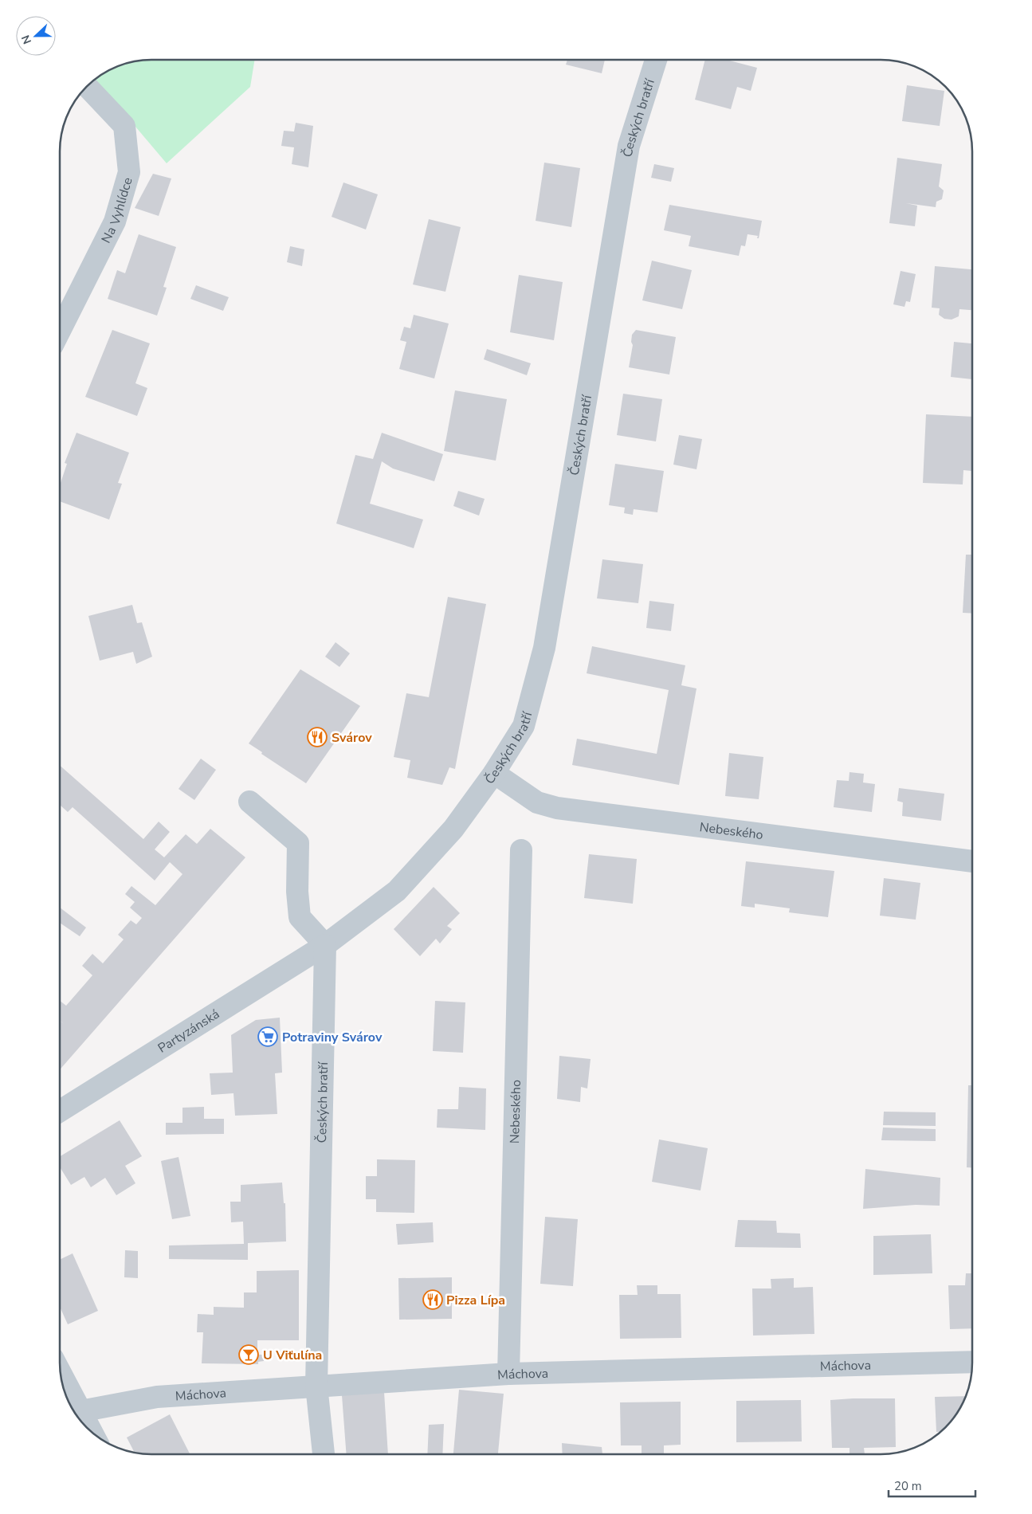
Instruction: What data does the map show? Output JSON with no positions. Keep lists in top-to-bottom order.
{
  "streets": {
    "street": [
      "Českých bratří",
      "Na Vyhlídce",
      "Nebeského",
      "Partyzánská",
      "Máchova"
    ]
  },
  "crossings": [
    ["Českých bratří", "Nebeského"],
    ["Českých bratří", "Partyzánská"],
    ["Českých bratří", "Máchova"],
    ["Nebeského", "Máchova"]
  ],
  "places": {
    "restaurant": ["Svárov", "Pizza Lípa"],
    "supermarket": ["Potraviny Svárov"],
    "bar": ["U Viťulína"]
  },
  "scale_bar": "20 m",
  "north": "left"
}
